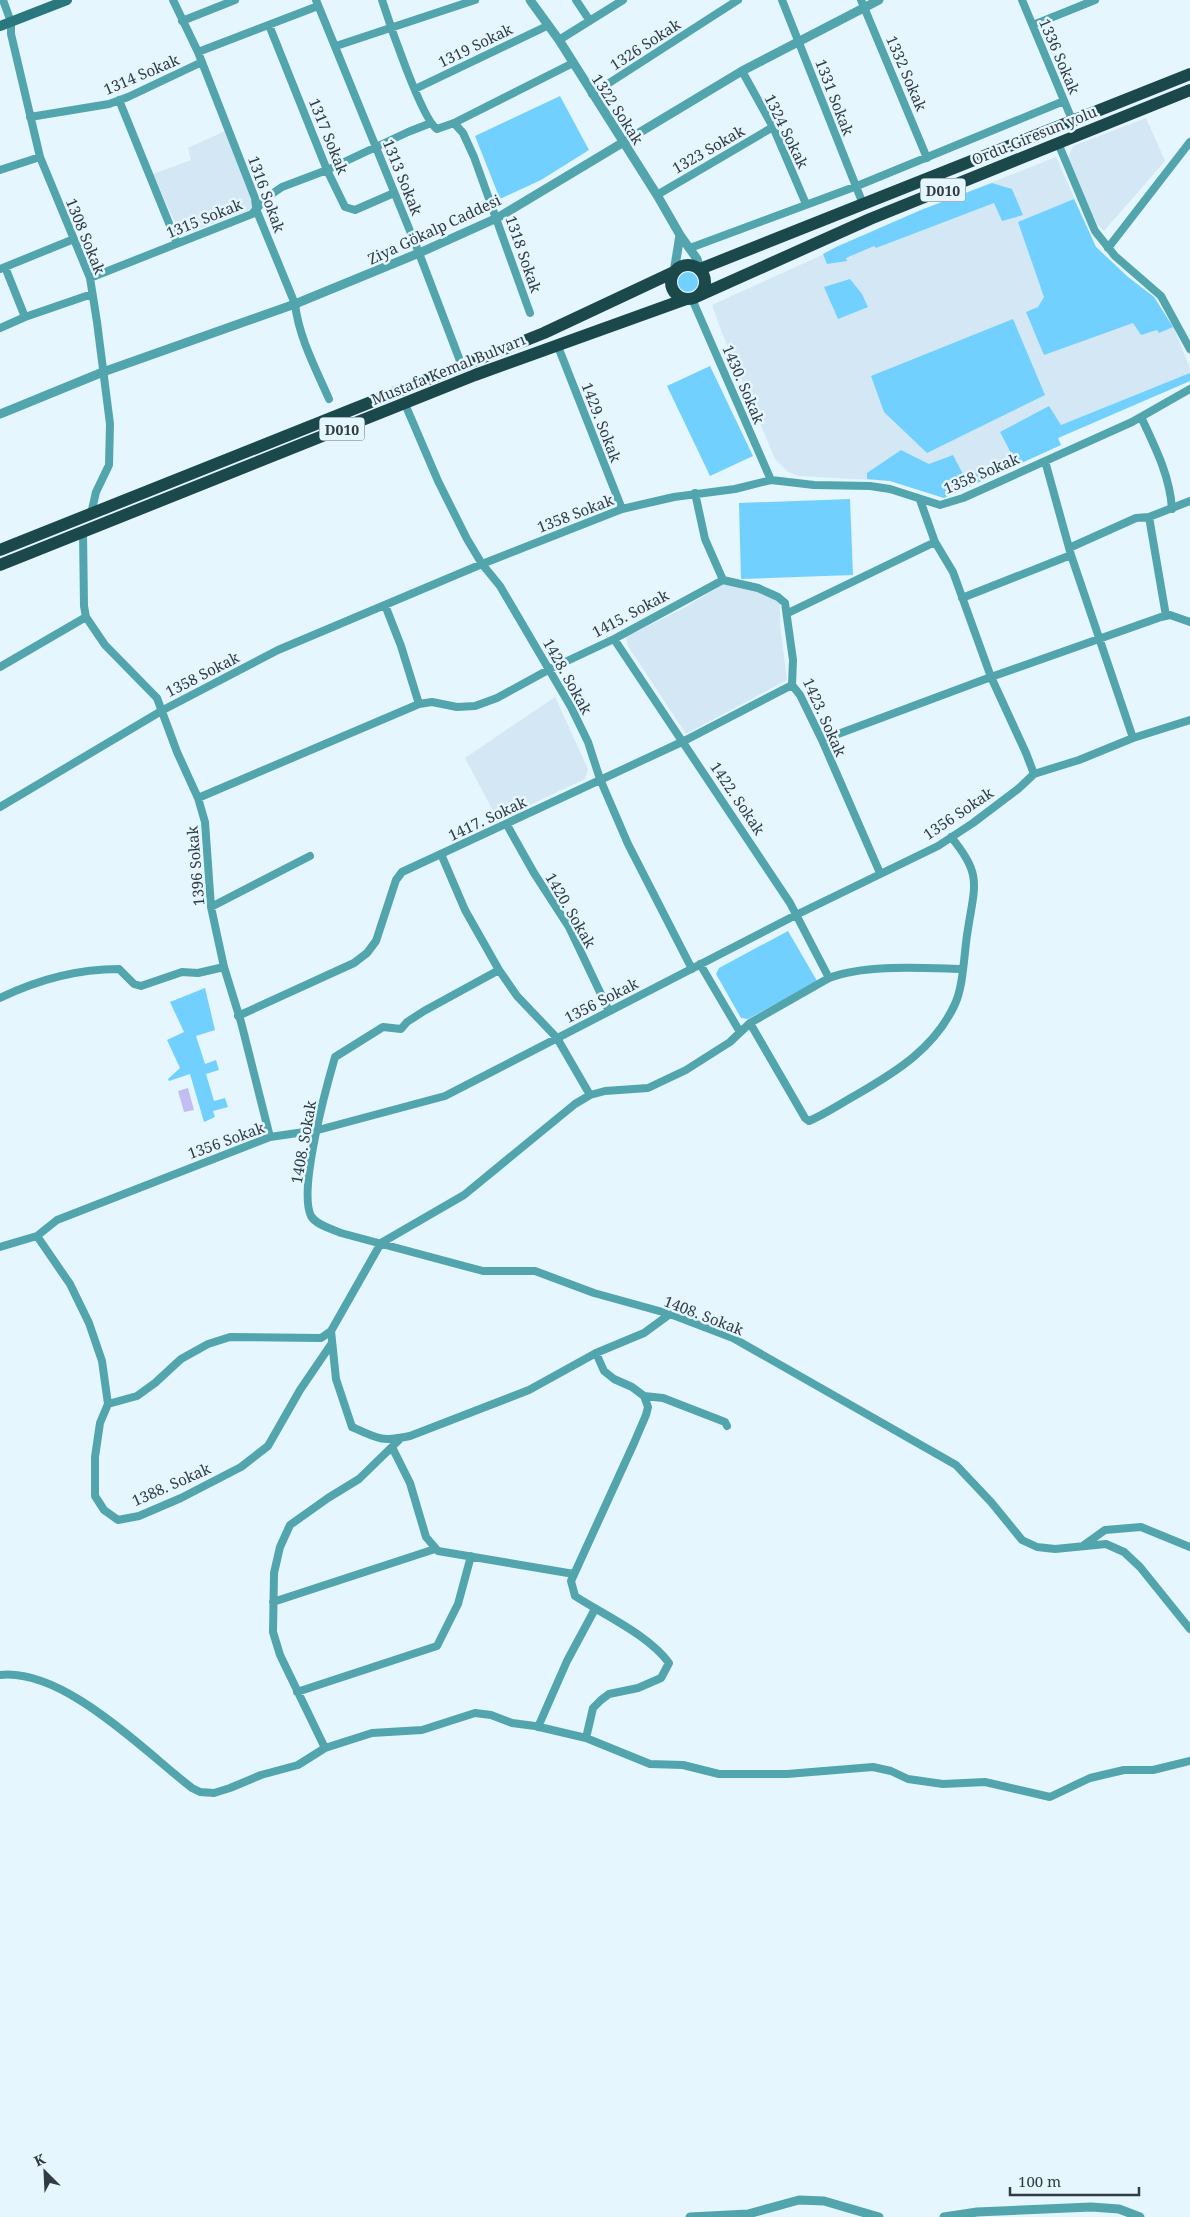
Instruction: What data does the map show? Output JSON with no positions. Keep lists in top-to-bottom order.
{
  "streets": {
    "highway": ["Ordu-Giresun yolu", "D010", "Mustafa Kemal Bulvarı"],
    "street": [
      "1326 Sokak",
      "1319 Sokak",
      "1336 Sokak",
      "1332 Sokak",
      "1314 Sokak",
      "1331 Sokak",
      "1322 Sokak",
      "1324 Sokak",
      "1317 Sokak",
      "1323 Sokak",
      "1313 Sokak",
      "1316 Sokak",
      "1315 Sokak",
      "Ziya Gökalp Caddesi",
      "1308 Sokak",
      "1318 Sokak",
      "1430. Sokak",
      "1429. Sokak",
      "1358 Sokak",
      "1415. Sokak",
      "1428. Sokak",
      "1423. Sokak",
      "1422. Sokak",
      "1356 Sokak",
      "1417. Sokak",
      "1396 Sokak",
      "1420. Sokak",
      "1408. Sokak",
      "1388. Sokak"
    ]
  },
  "crossings": [
    ["1326 Sokak", "1322 Sokak"],
    ["1319 Sokak", "1322 Sokak"],
    ["1336 Sokak", "Ordu-Giresun yolu"],
    ["1332 Sokak", "Ziya Gökalp Caddesi"],
    ["1314 Sokak", "1317 Sokak"],
    ["1314 Sokak", "1313 Sokak"],
    ["1314 Sokak", "1316 Sokak"],
    ["1314 Sokak", "1308 Sokak"],
    ["1331 Sokak", "Ordu-Giresun yolu"],
    ["1331 Sokak", "Ziya Gökalp Caddesi"],
    ["1322 Sokak", "Ordu-Giresun yolu"],
    ["1322 Sokak", "1323 Sokak"],
    ["1322 Sokak", "1315 Sokak"],
    ["1322 Sokak", "Ziya Gökalp Caddesi"],
    ["1322 Sokak", "Mustafa Kemal Bulvarı"],
    ["1322 Sokak", "1430. Sokak"],
    ["1324 Sokak", "1323 Sokak"],
    ["1324 Sokak", "Ziya Gökalp Caddesi"],
    ["Ordu-Giresun yolu", "Mustafa Kemal Bulvarı"],
    ["Ordu-Giresun yolu", "1430. Sokak"],
    ["1317 Sokak", "1313 Sokak"],
    ["1317 Sokak", "1315 Sokak"],
    ["1313 Sokak", "1315 Sokak"],
    ["1313 Sokak", "Ziya Gökalp Caddesi"],
    ["1313 Sokak", "Mustafa Kemal Bulvarı"],
    ["1316 Sokak", "1315 Sokak"],
    ["1316 Sokak", "Ziya Gökalp Caddesi"],
    ["1315 Sokak", "1308 Sokak"],
    ["1315 Sokak", "1318 Sokak"],
    ["Ziya Gökalp Caddesi", "1308 Sokak"],
    ["Ziya Gökalp Caddesi", "1318 Sokak"],
    ["1308 Sokak", "Mustafa Kemal Bulvarı"],
    ["Mustafa Kemal Bulvarı", "1430. Sokak"],
    ["Mustafa Kemal Bulvarı", "1429. Sokak"],
    ["Mustafa Kemal Bulvarı", "1428. Sokak"],
    ["Mustafa Kemal Bulvarı", "1396 Sokak"],
    ["1430. Sokak", "1358 Sokak"],
    ["1429. Sokak", "1358 Sokak"],
    ["1358 Sokak", "1428. Sokak"],
    ["1358 Sokak", "1396 Sokak"],
    ["1415. Sokak", "1428. Sokak"],
    ["1415. Sokak", "1422. Sokak"],
    ["1428. Sokak", "1356 Sokak"],
    ["1428. Sokak", "1417. Sokak"],
    ["1423. Sokak", "1356 Sokak"],
    ["1423. Sokak", "1417. Sokak"],
    ["1422. Sokak", "1356 Sokak"],
    ["1422. Sokak", "1417. Sokak"],
    ["1356 Sokak", "1396 Sokak"],
    ["1356 Sokak", "1420. Sokak"],
    ["1356 Sokak", "1408. Sokak"],
    ["1356 Sokak", "1388. Sokak"],
    ["1417. Sokak", "1396 Sokak"],
    ["1417. Sokak", "1420. Sokak"]
  ],
  "scale_bar": "100 m",
  "north": "top left"
}
